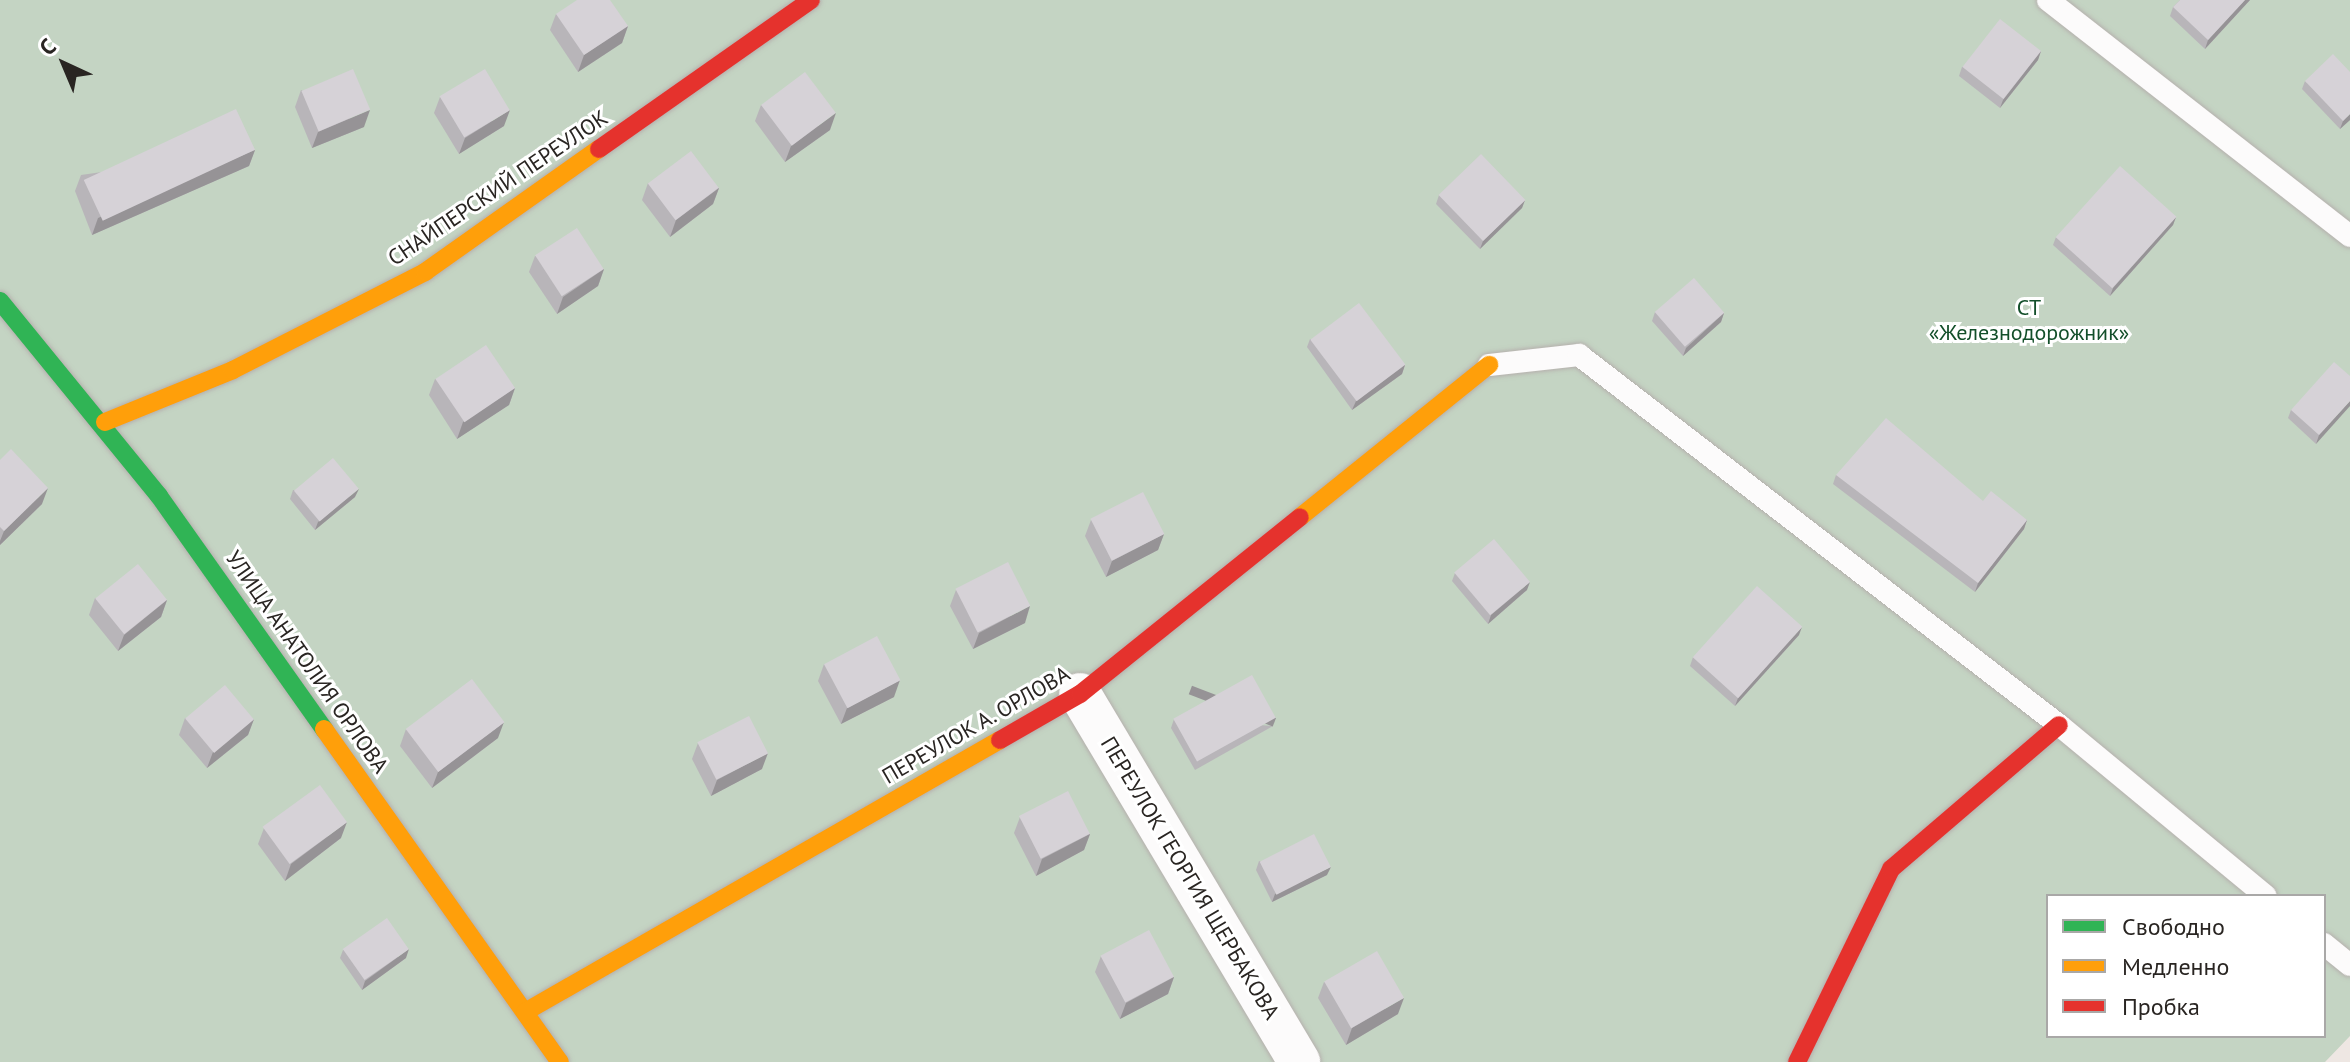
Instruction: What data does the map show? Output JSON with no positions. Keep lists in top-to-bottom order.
{
  "streets": {
    "street": [
      "СНАЙПЕРСКИЙ ПЕРЕУЛОК",
      "УЛИЦА АНАТОЛИЯ ОРЛОВА",
      "ПЕРЕУЛОК А. ОРЛОВА",
      "ПЕРЕУЛОК ГЕОРГИЯ ЩЕРБАКОВА"
    ]
  },
  "crossings": [
    ["СНАЙПЕРСКИЙ ПЕРЕУЛОК", "УЛИЦА АНАТОЛИЯ ОРЛОВА"],
    ["УЛИЦА АНАТОЛИЯ ОРЛОВА", "ПЕРЕУЛОК А. ОРЛОВА"],
    ["ПЕРЕУЛОК А. ОРЛОВА", "ПЕРЕУЛОК ГЕОРГИЯ ЩЕРБАКОВА"]
  ],
  "parks": ["СТ «Железнодорожник»"],
  "legend": ["Свободно", "Медленно", "Пробка"],
  "north": "top left"
}
